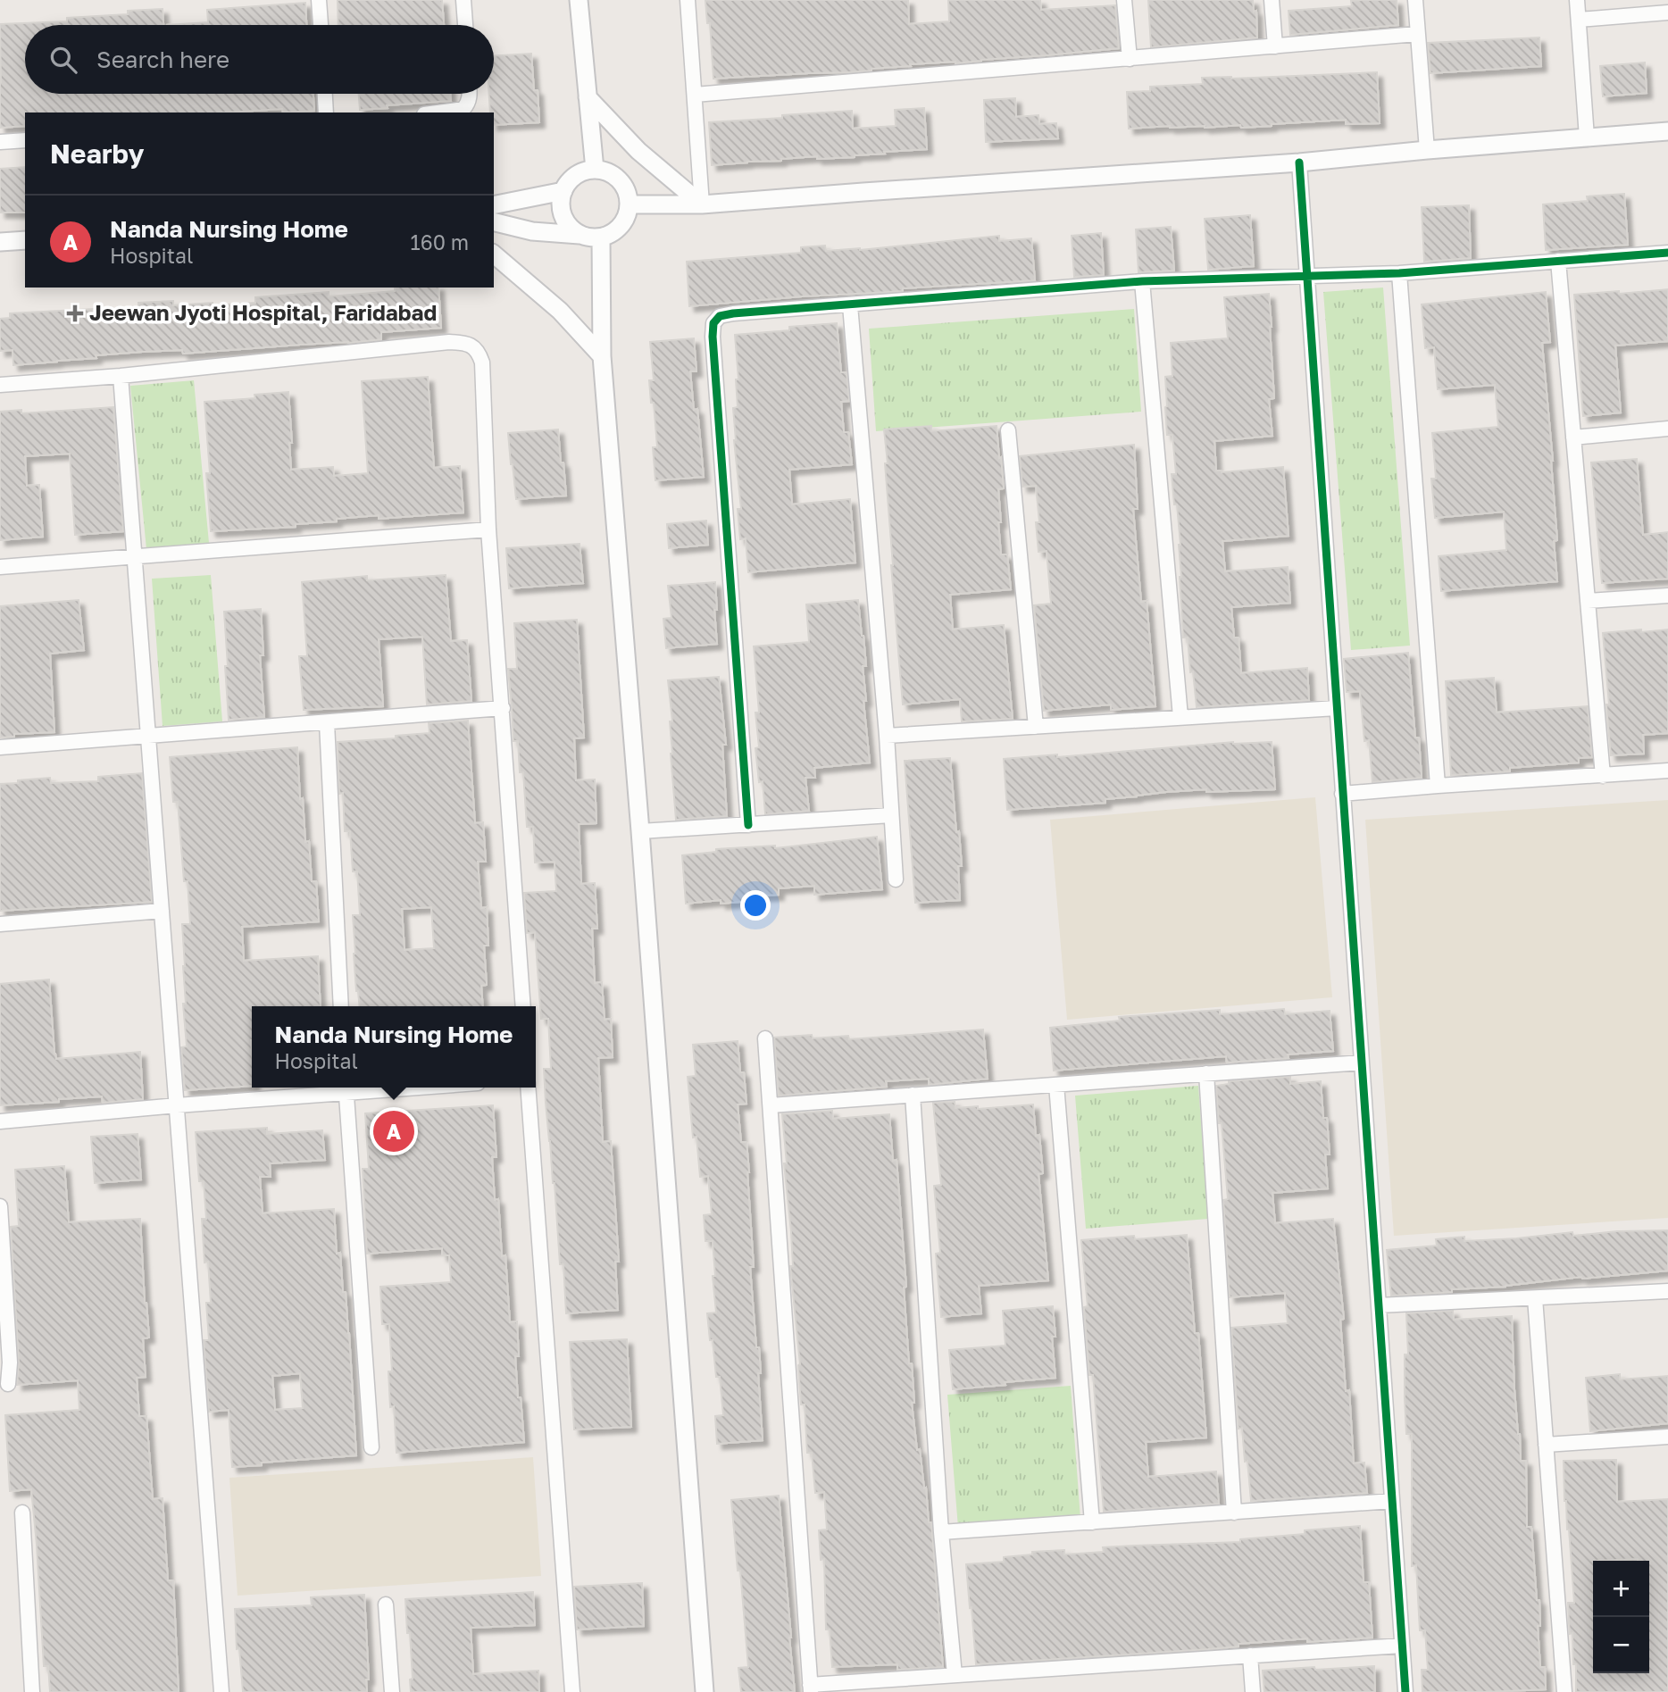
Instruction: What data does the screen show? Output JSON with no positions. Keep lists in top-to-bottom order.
{
  "places": {
    "health": ["Jeewan Jyoti Hospital, Faridabad"]
  },
  "page": {
    "search": "Search here",
    "heading": "Nearby",
    "list": [
      {
        "mark": "A",
        "name": "Nanda Nursing Home",
        "note": "Hospital",
        "value": "160 m"
      }
    ],
    "popup": ["Nanda Nursing Home", "Hospital"],
    "pins": "A",
    "map_buttons": ["+", "−"]
  }
}
